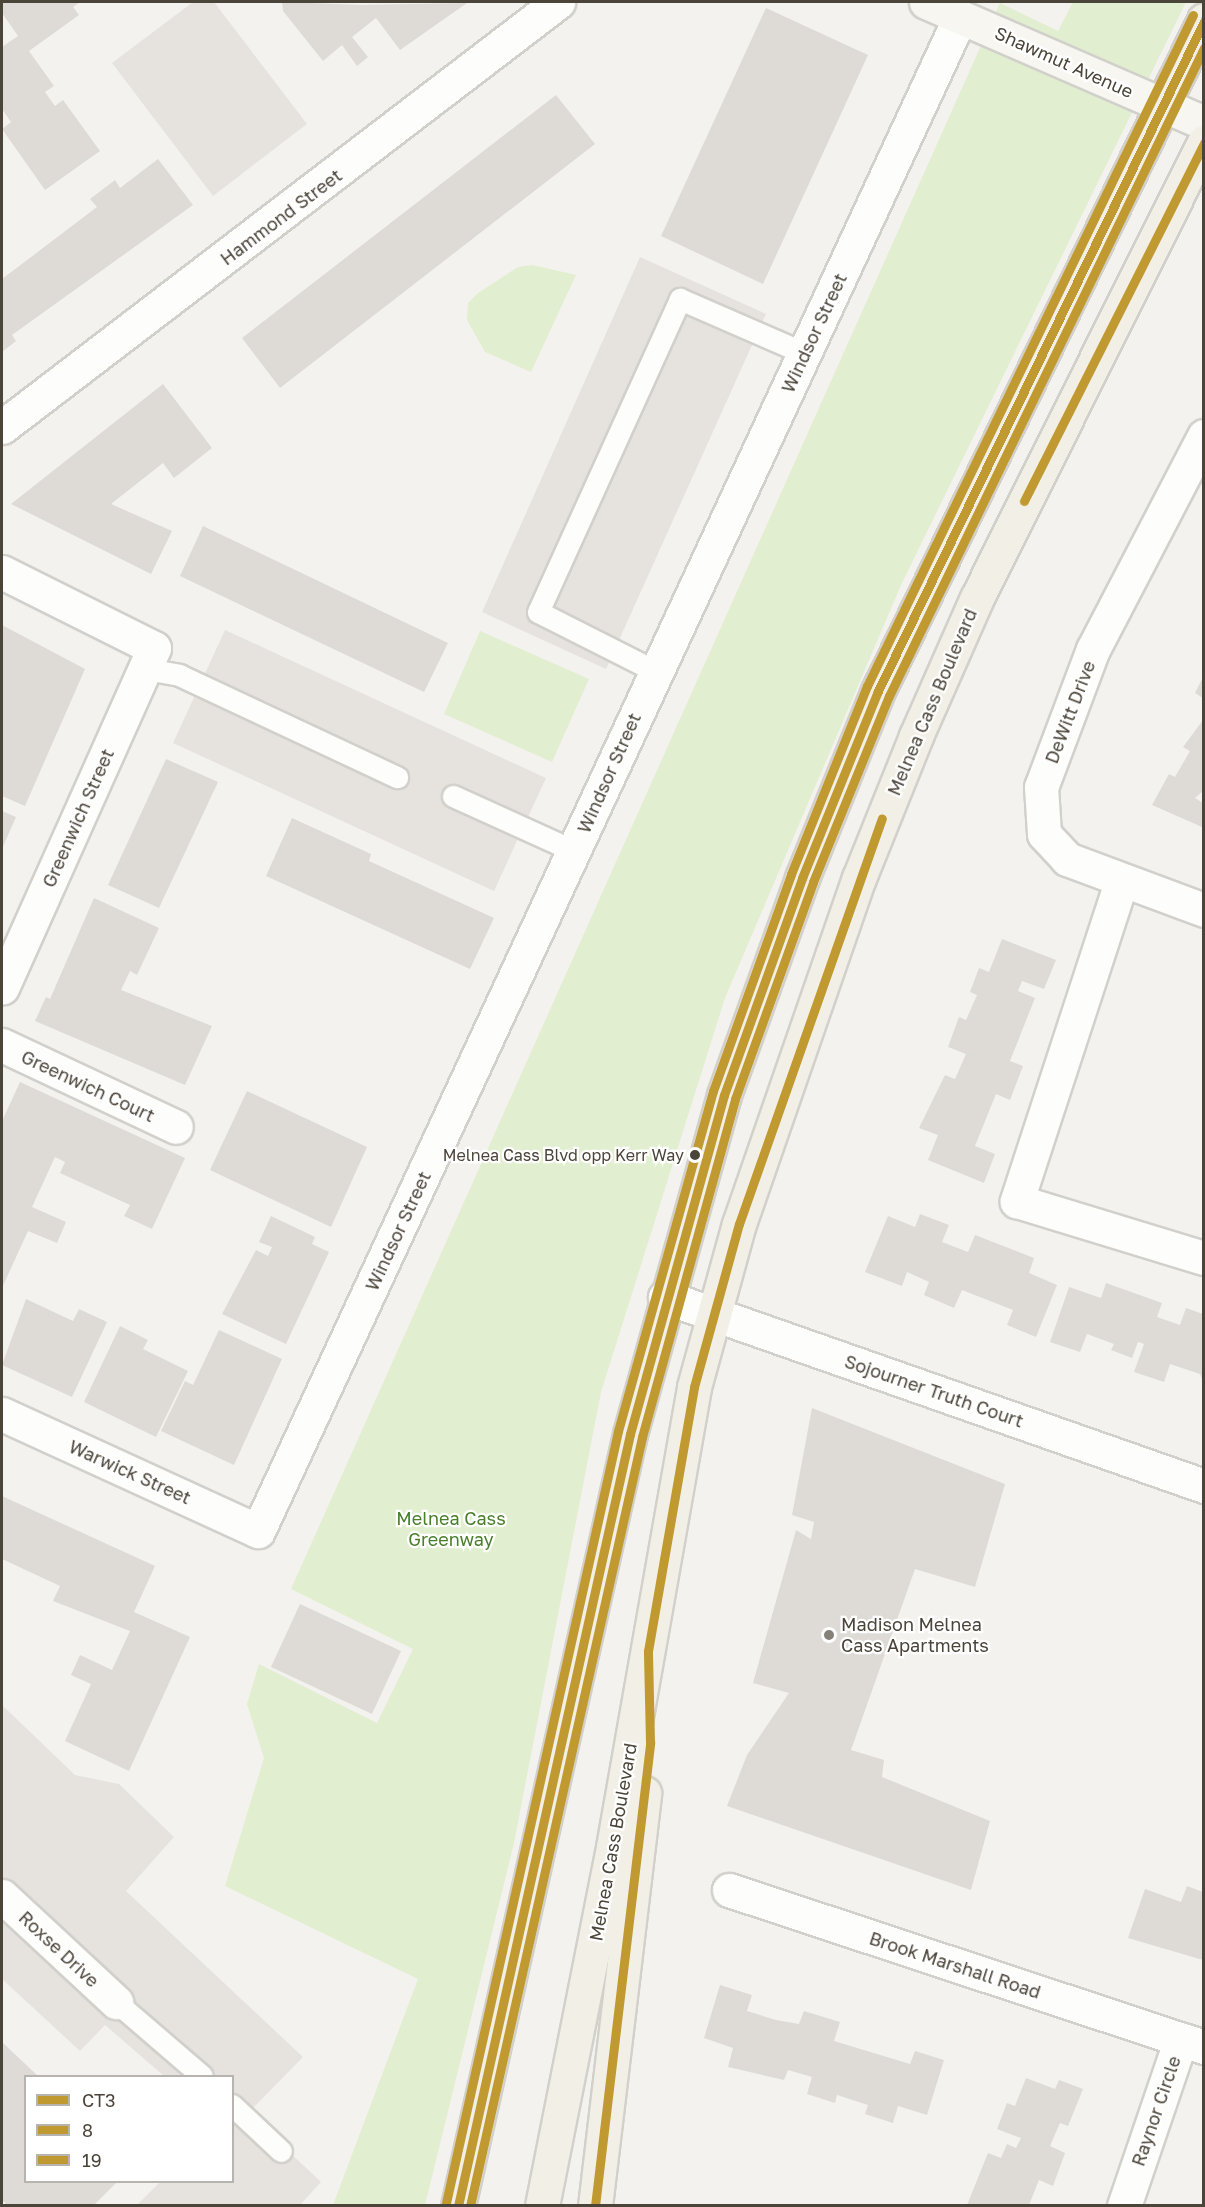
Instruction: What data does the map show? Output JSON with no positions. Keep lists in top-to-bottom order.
{
  "streets": {
    "main road": ["Shawmut Avenue", "Melnea Cass Boulevard"],
    "street": [
      "Hammond Street",
      "Windsor Street",
      "DeWitt Drive",
      "Greenwich Street",
      "Greenwich Court",
      "Sojourner Truth Court",
      "Warwick Street",
      "Roxse Drive",
      "Brook Marshall Road",
      "Raynor Circle"
    ]
  },
  "crossings": [
    ["Shawmut Avenue", "Windsor Street"],
    ["Windsor Street", "Warwick Street"],
    ["Melnea Cass Boulevard", "Sojourner Truth Court"],
    ["Brook Marshall Road", "Raynor Circle"]
  ],
  "parks": ["Melnea Cass Greenway"],
  "places": ["Melnea Cass Blvd opp Kerr Way", "Madison Melnea Cass Apartments"],
  "lines": ["transit line 19", "transit line CT3", "transit line 8"],
  "legend": ["CT3", "8", "19"]
}
